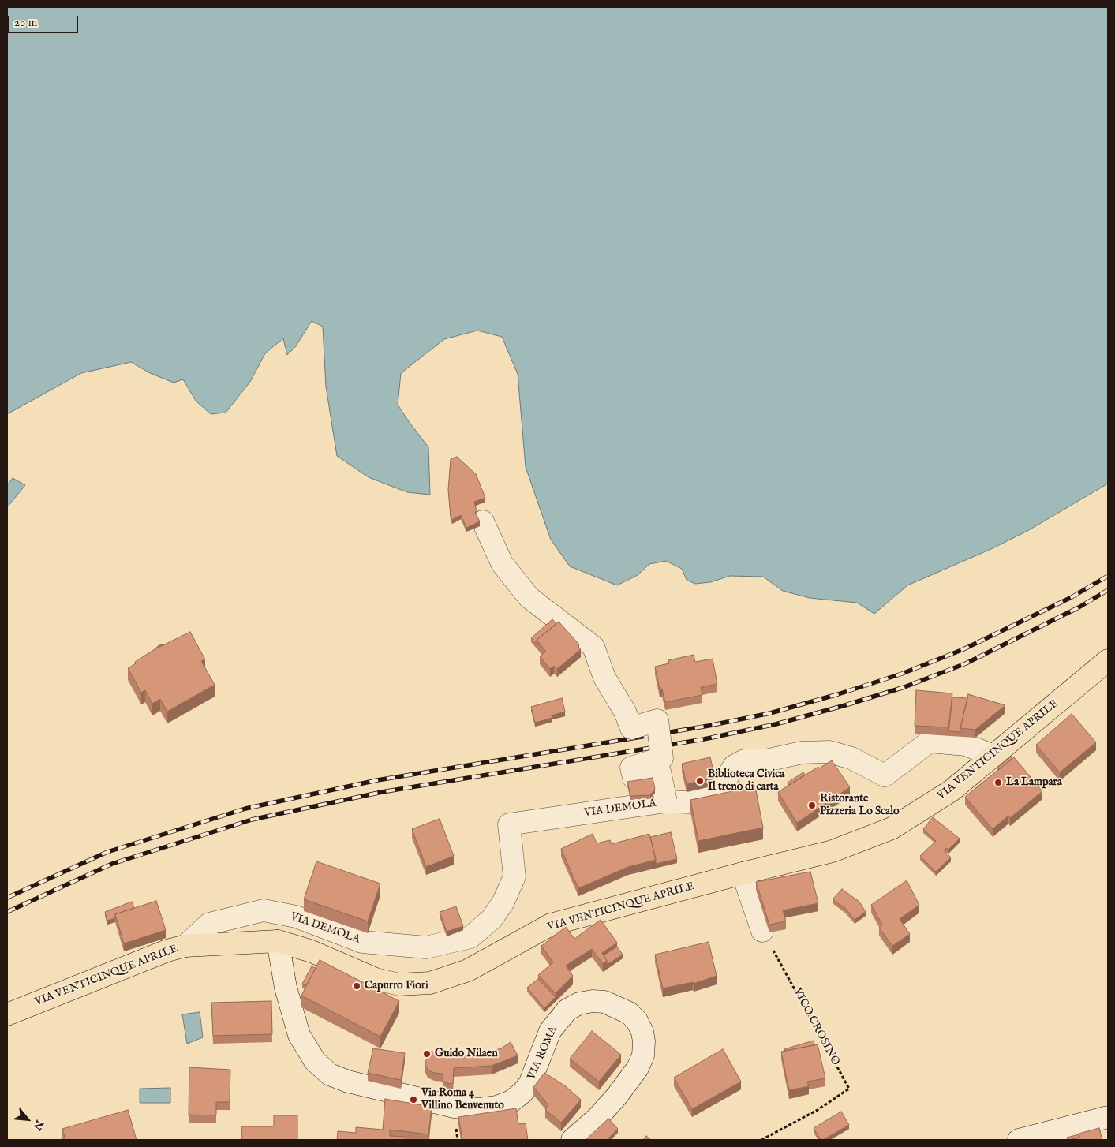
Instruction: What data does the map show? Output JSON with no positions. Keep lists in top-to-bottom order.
{
  "streets": {
    "main road": ["VIA VENTICINQUE APRILE"],
    "street": ["VIA DEMOLA", "VIA ROMA"],
    "path": ["VICO CROSINO"]
  },
  "crossings": [
    ["VIA VENTICINQUE APRILE", "VIA DEMOLA"],
    ["VIA VENTICINQUE APRILE", "VIA ROMA"]
  ],
  "places": [
    "Biblioteca Civica Il treno di carta",
    "La Lampara",
    "Ristorante Pizzeria Lo Scalo",
    "Capurro Fiori",
    "Guido Nilaen",
    "Via Roma 4 Villino Benvenuto"
  ],
  "scale_bar": "20 m",
  "north": "bottom right"
}
